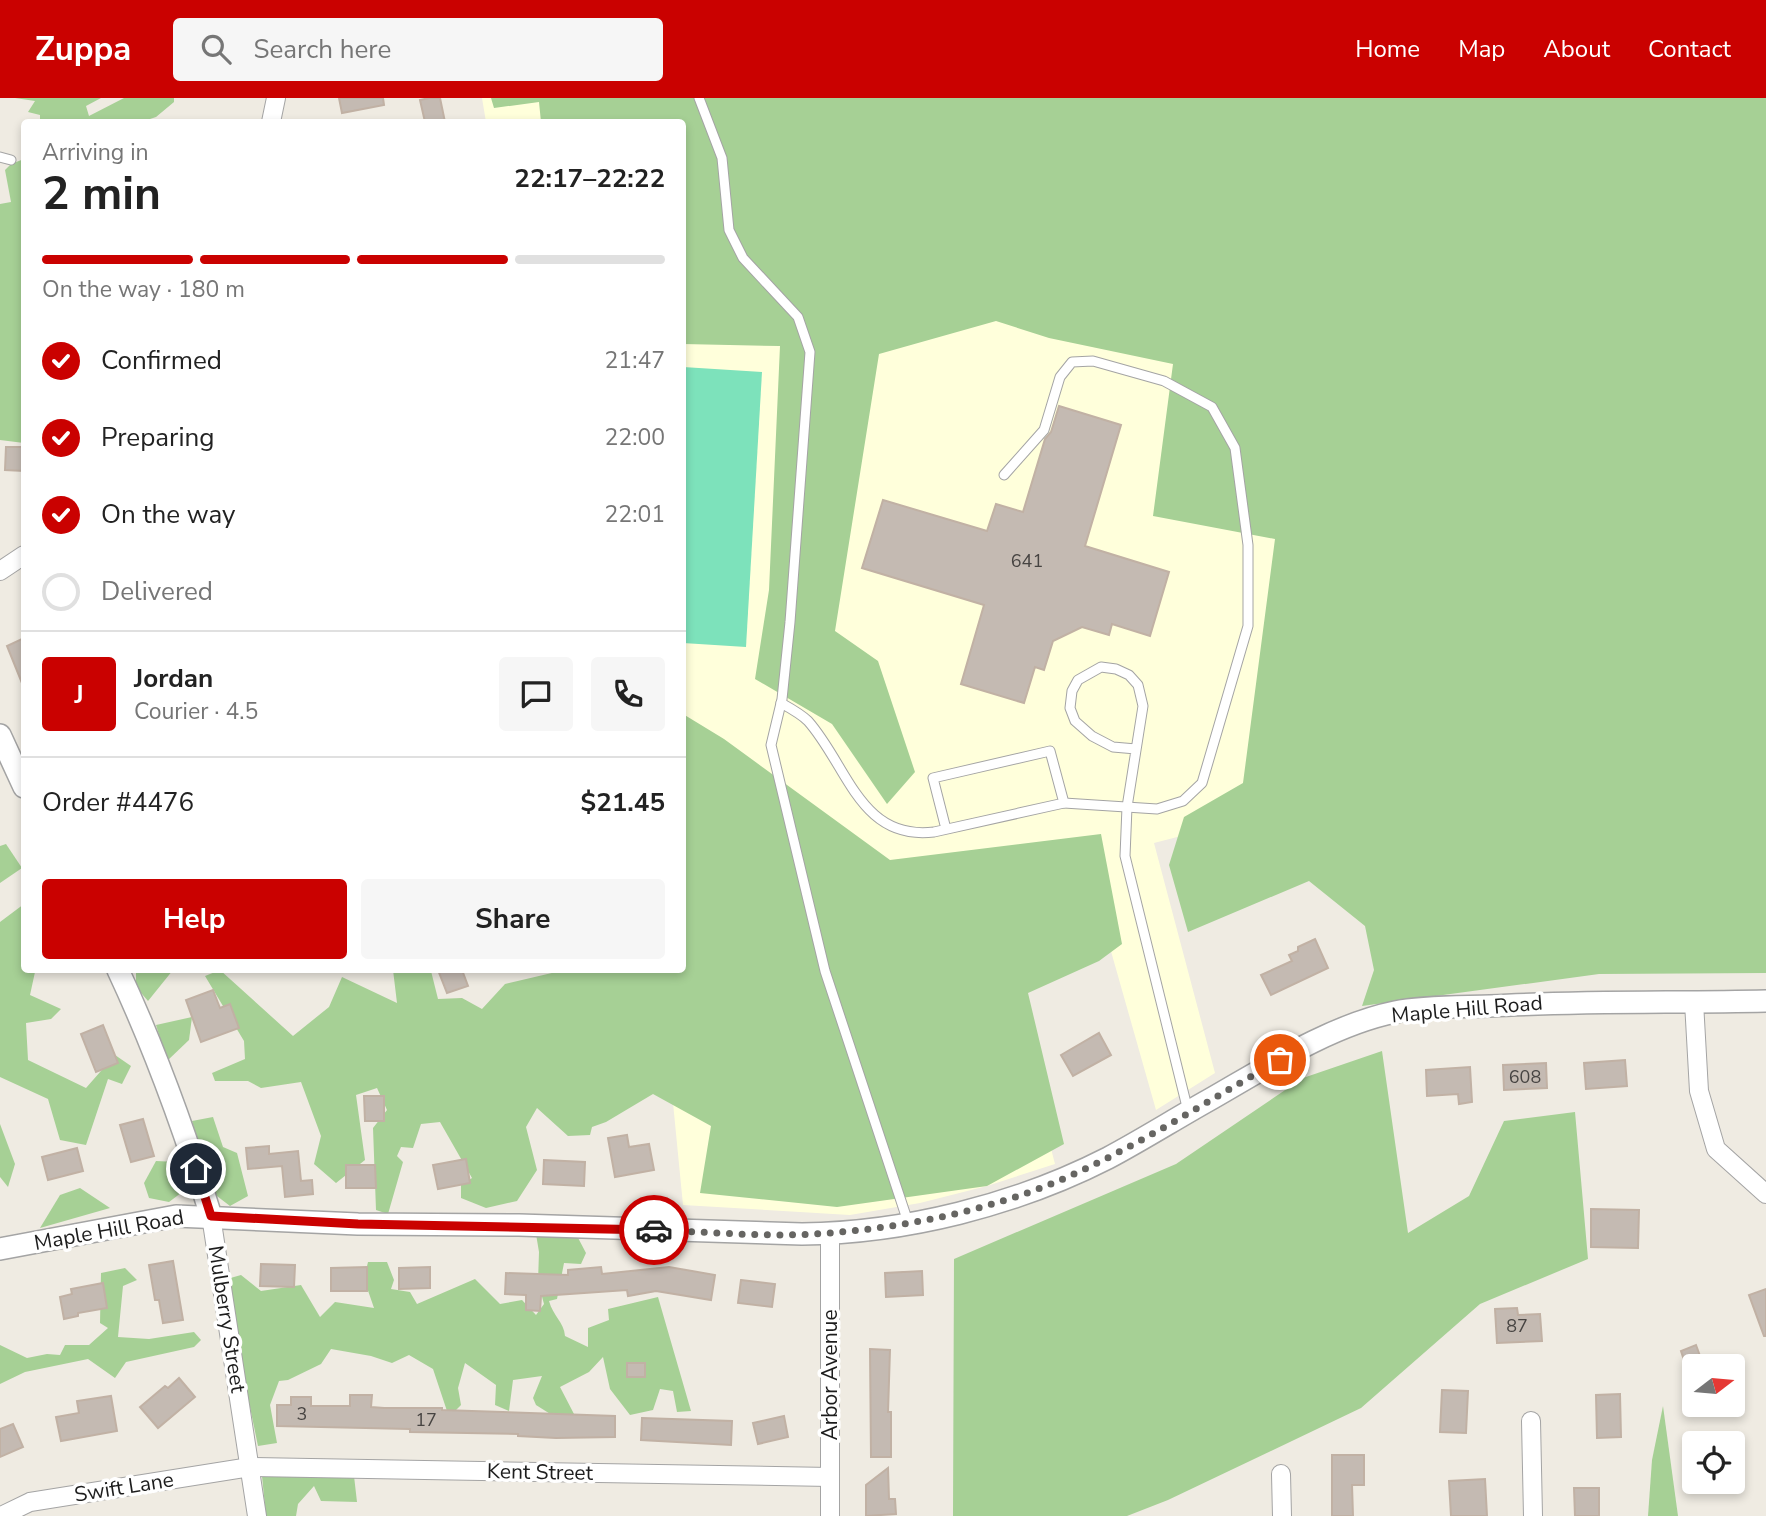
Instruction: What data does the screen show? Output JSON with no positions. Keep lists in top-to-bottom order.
{
  "streets": {
    "street": [
      "Maple Hill Road",
      "Mulberry Street",
      "Arbor Avenue",
      "Kent Street",
      "Swift Lane"
    ]
  },
  "crossings": [
    ["Maple Hill Road", "Mulberry Street"],
    ["Maple Hill Road", "Arbor Avenue"],
    ["Mulberry Street", "Kent Street"],
    ["Mulberry Street", "Swift Lane"],
    ["Arbor Avenue", "Kent Street"],
    ["Kent Street", "Swift Lane"]
  ],
  "house_numbers": [
    "641",
    "608",
    "87",
    "3",
    "17"
  ],
  "north": "right",
  "page": {
    "header": "Zuppa",
    "search": "Search here",
    "nav": [
      "Home",
      "Map",
      "About",
      "Contact"
    ],
    "heading": ["2 min", "Arriving in", "22:17–22:22"],
    "panel": [
      "Jordan",
      "Courier · 4.5",
      "Order #4476",
      "$21.45"
    ],
    "bar": "On the way · 180 m",
    "list": [
      ["Confirmed", "21:47"],
      ["Preparing", "22:00"],
      ["On the way", "22:01"],
      "Delivered"
    ],
    "round": "J",
    "buttons": ["Help", "Share"]
  }
}
